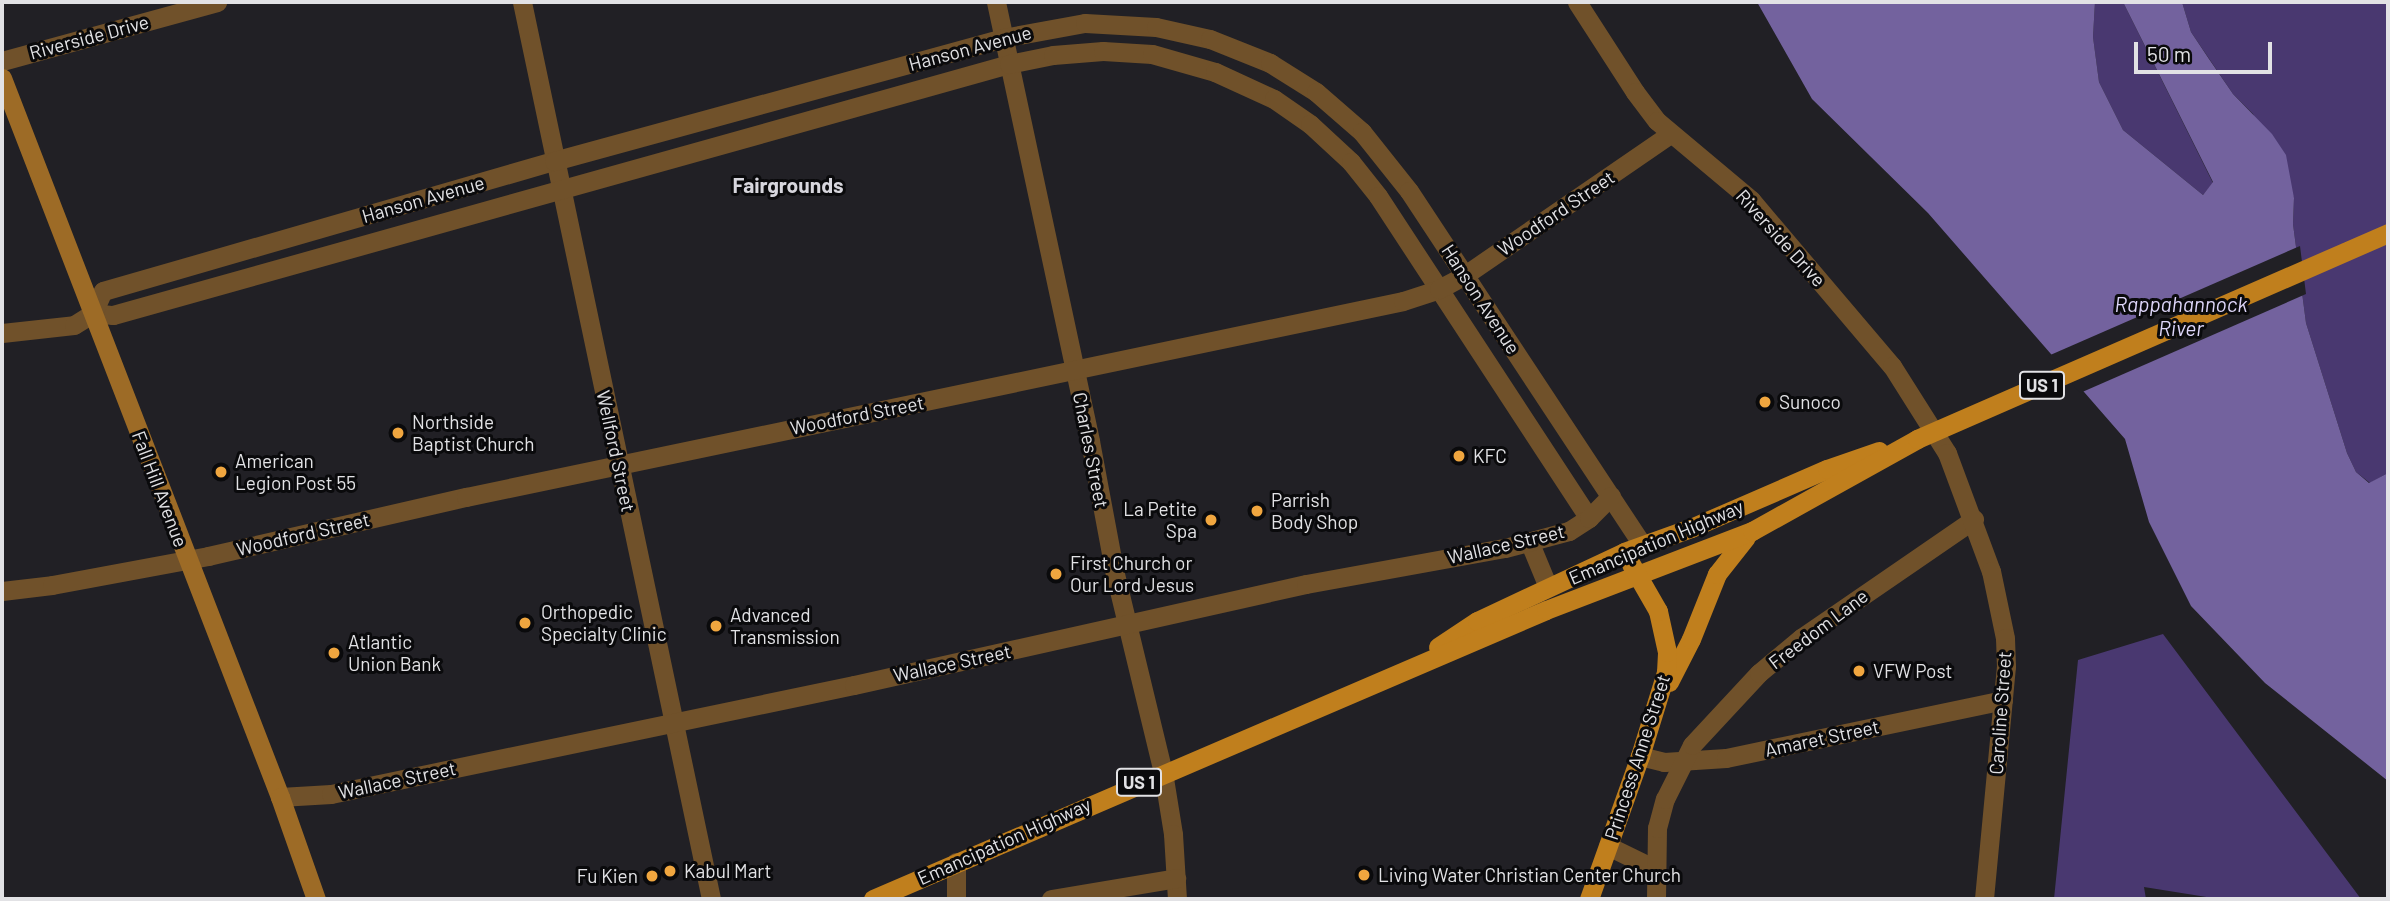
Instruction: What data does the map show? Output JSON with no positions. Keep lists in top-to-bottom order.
{
  "streets": {
    "main road": [
      "US 1",
      "Fall Hill Avenue",
      "Emancipation Highway",
      "Princess Anne Street"
    ],
    "street": [
      "Riverside Drive",
      "Hanson Avenue",
      "Woodford Street",
      "Charles Street",
      "Wellford Street",
      "Wallace Street",
      "Freedom Lane",
      "Caroline Street",
      "Amaret Street"
    ]
  },
  "crossings": [
    ["Riverside Drive", "Woodford Street"],
    ["Riverside Drive", "Caroline Street"],
    ["Hanson Avenue", "Woodford Street"],
    ["Hanson Avenue", "Charles Street"],
    ["Hanson Avenue", "Wellford Street"],
    ["Hanson Avenue", "Fall Hill Avenue"],
    ["Hanson Avenue", "Emancipation Highway"],
    ["Hanson Avenue", "Wallace Street"],
    ["Woodford Street", "Charles Street"],
    ["Woodford Street", "Wellford Street"],
    ["Woodford Street", "Fall Hill Avenue"],
    ["Charles Street", "Emancipation Highway"],
    ["Charles Street", "Wallace Street"],
    ["Wellford Street", "Wallace Street"],
    ["Fall Hill Avenue", "Wallace Street"],
    ["Emancipation Highway", "Princess Anne Street"],
    ["Freedom Lane", "Caroline Street"],
    ["Freedom Lane", "Amaret Street"],
    ["Caroline Street", "Amaret Street"],
    ["Amaret Street", "Princess Anne Street"]
  ],
  "districts": ["Fairgrounds"],
  "water": ["Rappahannock River"],
  "places": [
    "Sunoco",
    "Northside Baptist Church",
    "KFC",
    "American Legion Post 55",
    "Parrish Body Shop",
    "La Petite Spa",
    "First Church or Our Lord Jesus",
    "Orthopedic Specialty Clinic",
    "Advanced Transmission",
    "Atlantic Union Bank",
    "VFW Post",
    "Kabul Mart",
    "Living Water Christian Center Church",
    "Fu Kien"
  ],
  "scale_bar": "50 m"
}
